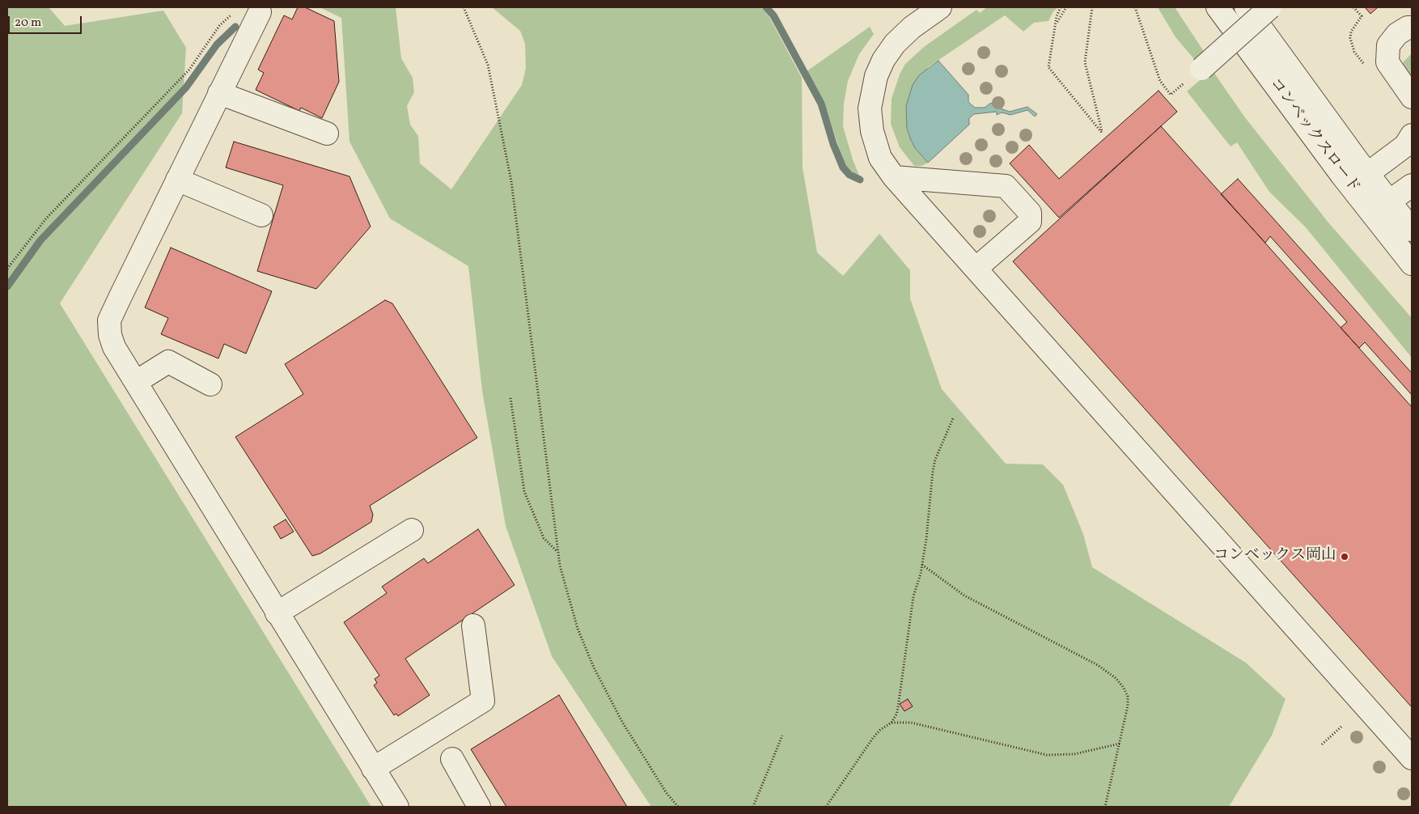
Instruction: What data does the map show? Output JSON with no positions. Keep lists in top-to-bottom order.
{
  "streets": {
    "street": ["コンベックスロード"]
  },
  "places": ["コンベックス岡山"],
  "scale_bar": "20 m"
}
